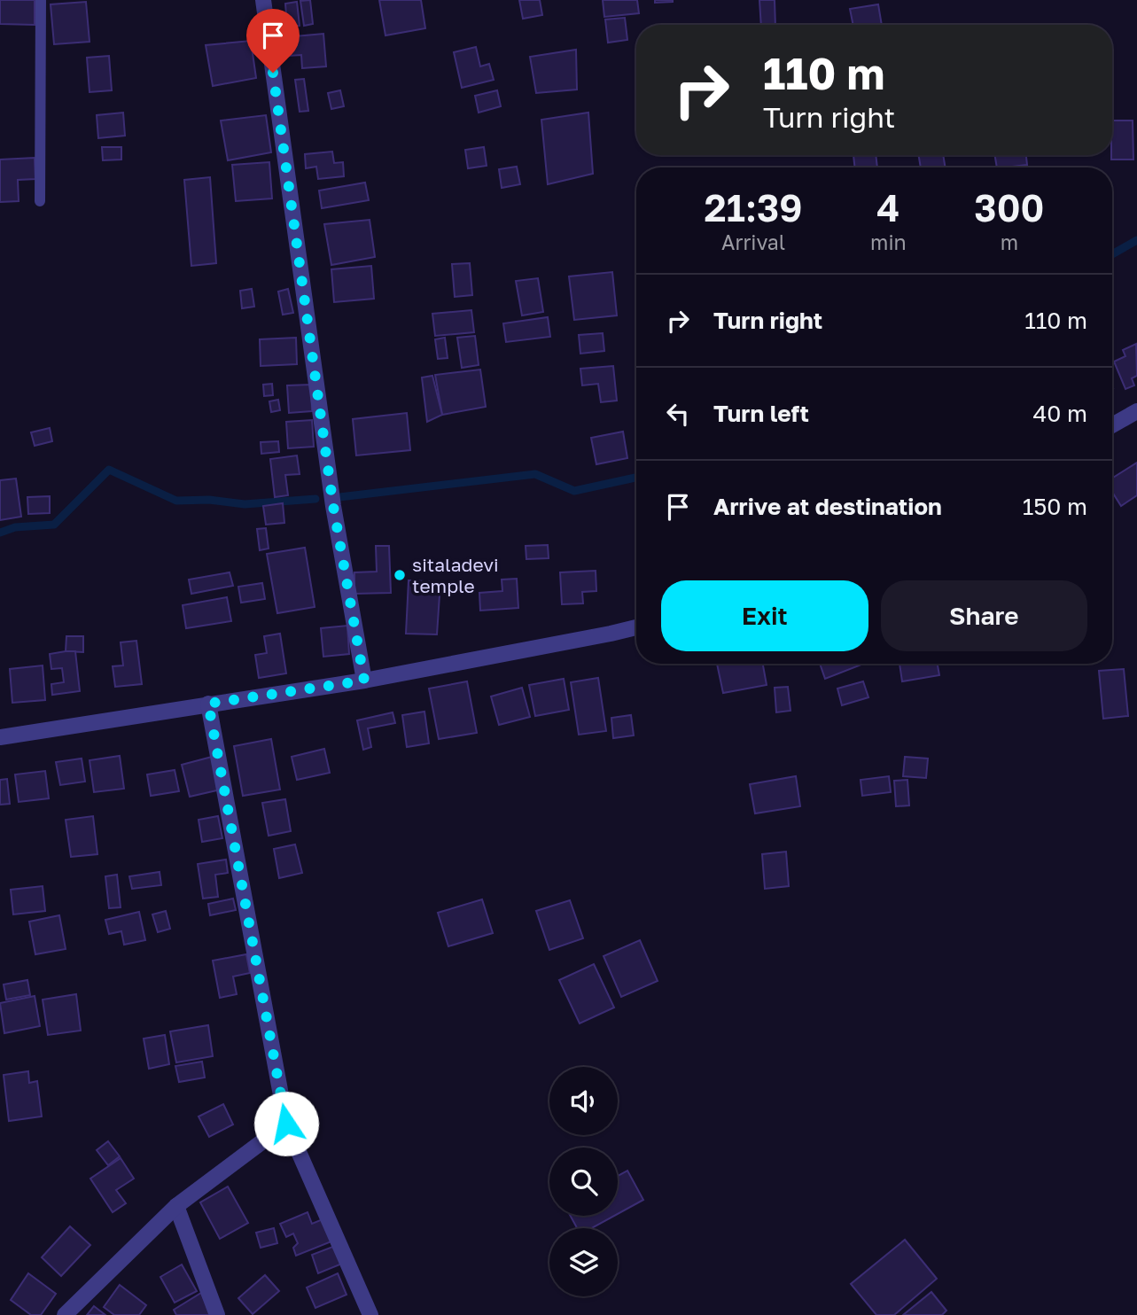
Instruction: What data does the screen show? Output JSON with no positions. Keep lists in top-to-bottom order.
{
  "places": ["sitaladevi temple"],
  "page": {
    "turn": ["110 m", "Turn right"],
    "eta": [
      "21:39",
      "Arrival",
      "4",
      "min",
      "300",
      "m"
    ],
    "list": [
      {
        "name": "Turn right",
        "value": "110 m"
      },
      {
        "name": "Turn left",
        "value": "40 m"
      },
      {
        "name": "Arrive at destination",
        "value": "150 m"
      }
    ],
    "buttons": ["Exit", "Share"]
  }
}
